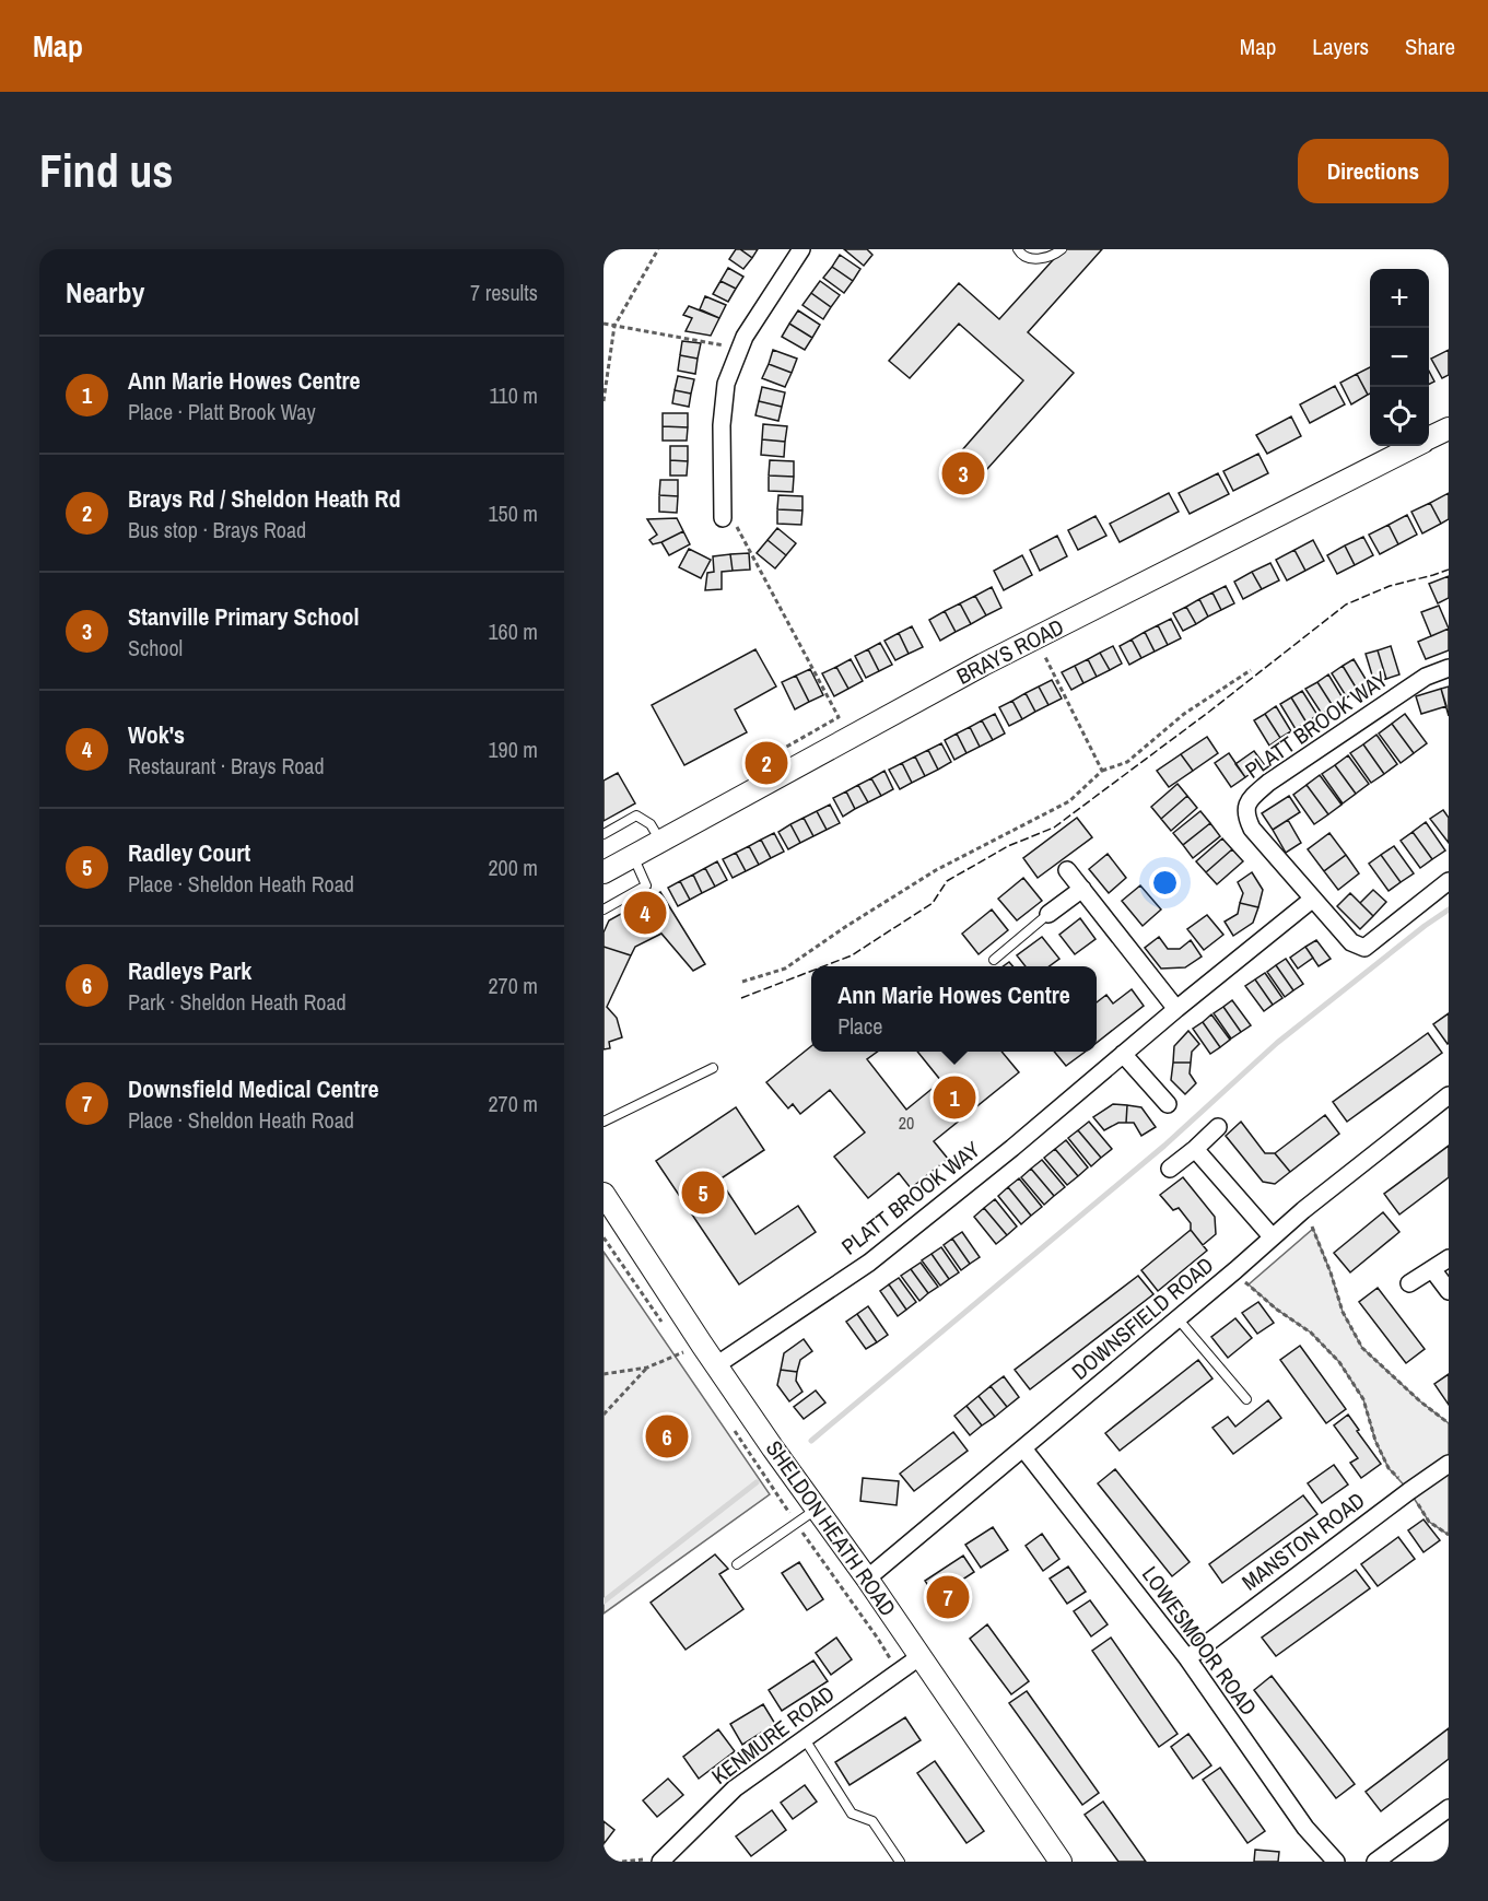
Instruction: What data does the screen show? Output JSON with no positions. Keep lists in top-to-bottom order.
{
  "streets": {
    "street": [
      "BRAYS ROAD",
      "PLATT BROOK WAY",
      "DOWNSFIELD ROAD",
      "SHELDON HEATH ROAD",
      "MANSTON ROAD",
      "LOWESMOOR ROAD",
      "KENMURE ROAD"
    ]
  },
  "crossings": [
    ["PLATT BROOK WAY", "SHELDON HEATH ROAD"],
    ["DOWNSFIELD ROAD", "SHELDON HEATH ROAD"],
    ["DOWNSFIELD ROAD", "LOWESMOOR ROAD"],
    ["SHELDON HEATH ROAD", "KENMURE ROAD"],
    ["MANSTON ROAD", "LOWESMOOR ROAD"]
  ],
  "house_numbers": ["20"],
  "page": {
    "header": "Map",
    "nav": ["Map", "Layers", "Share"],
    "buttons": "Directions",
    "title": "Find us",
    "heading": ["Nearby", "7 results"],
    "map_buttons": ["+", "−"],
    "list": [
      {
        "mark": "1",
        "name": "Ann Marie Howes Centre",
        "note": "Place · Platt Brook Way",
        "value": "110 m"
      },
      {
        "mark": "2",
        "name": "Brays Rd / Sheldon Heath Rd",
        "note": "Bus stop · Brays Road",
        "value": "150 m"
      },
      {
        "mark": "3",
        "name": "Stanville Primary School",
        "note": "School",
        "value": "160 m"
      },
      {
        "mark": "4",
        "name": "Wok's",
        "note": "Restaurant · Brays Road",
        "value": "190 m"
      },
      {
        "mark": "5",
        "name": "Radley Court",
        "note": "Place · Sheldon Heath Road",
        "value": "200 m"
      },
      {
        "mark": "6",
        "name": "Radleys Park",
        "note": "Park · Sheldon Heath Road",
        "value": "270 m"
      },
      {
        "mark": "7",
        "name": "Downsfield Medical Centre",
        "note": "Place · Sheldon Heath Road",
        "value": "270 m"
      }
    ],
    "pins": [
      "3",
      "2",
      "4",
      "1",
      "5",
      "6",
      "7"
    ],
    "popup": ["Ann Marie Howes Centre", "Place"]
  }
}
